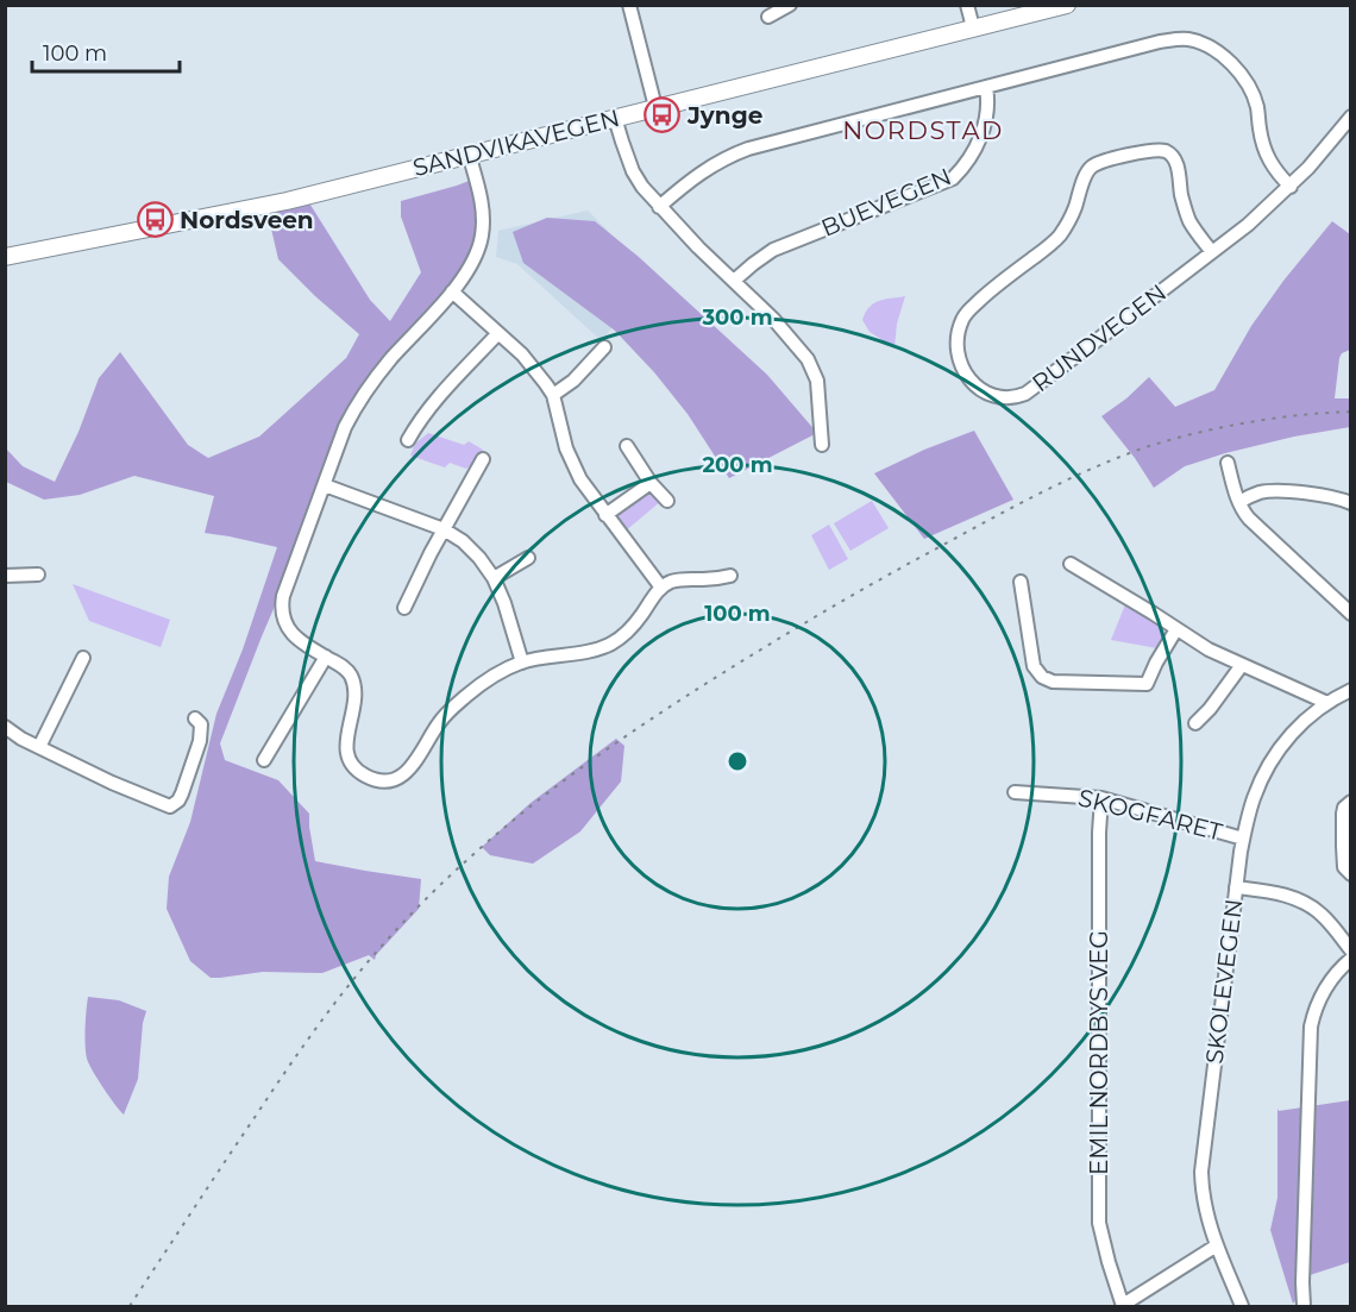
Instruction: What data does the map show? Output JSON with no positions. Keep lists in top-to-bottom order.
{
  "streets": {
    "main road": ["SANDVIKAVEGEN"],
    "street": [
      "BUEVEGEN",
      "RUNDVEGEN",
      "SKOGFARET",
      "SKOLEVEGEN",
      "EMIL NORDBYS VEG"
    ]
  },
  "crossings": [
    ["SKOGFARET", "SKOLEVEGEN"],
    ["SKOGFARET", "EMIL NORDBYS VEG"],
    ["SKOLEVEGEN", "EMIL NORDBYS VEG"]
  ],
  "districts": ["NORDSTAD"],
  "places": {
    "bus stop": ["Jynge", "Nordsveen"]
  },
  "scale_bar": "100 m",
  "rings": ["300 m", "200 m", "100 m"]
}
